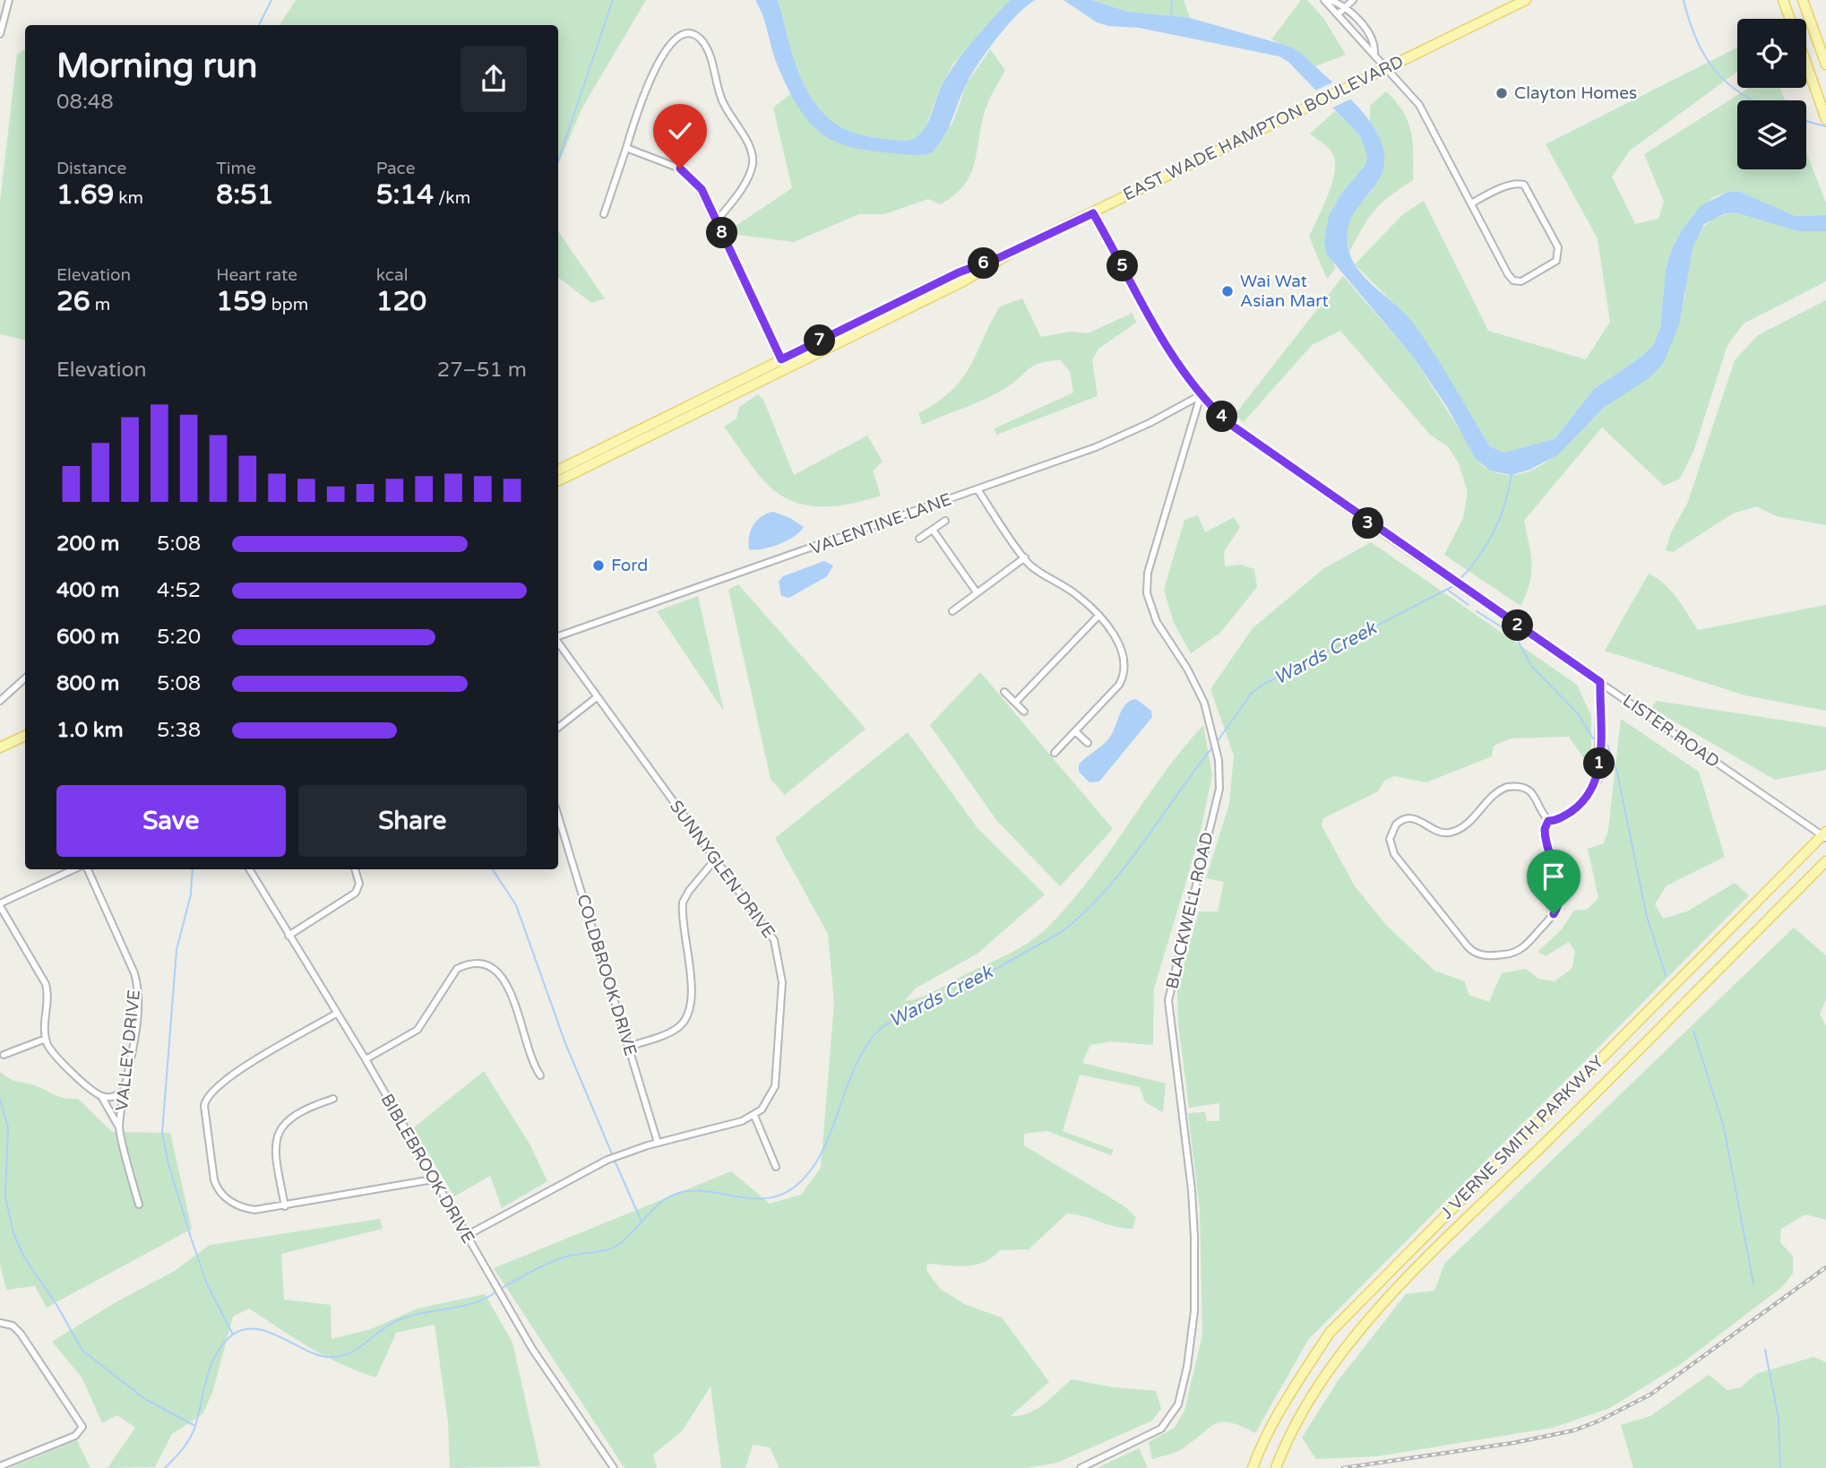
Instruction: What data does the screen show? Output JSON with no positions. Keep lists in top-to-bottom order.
{
  "streets": {
    "main road": ["EAST WADE HAMPTON BOULEVARD", "J VERNE SMITH PARKWAY"],
    "street": [
      "VALENTINE LANE",
      "LISTER ROAD",
      "SUNNYGLEN DRIVE",
      "BLACKWELL ROAD",
      "COLDBROOK DRIVE",
      "VALLEY DRIVE",
      "BIBLEBROOK DRIVE"
    ]
  },
  "crossings": [
    ["EAST WADE HAMPTON BOULEVARD", "LISTER ROAD"],
    ["VALENTINE LANE", "LISTER ROAD"],
    ["VALENTINE LANE", "BLACKWELL ROAD"],
    ["LISTER ROAD", "BLACKWELL ROAD"],
    ["LISTER ROAD", "J VERNE SMITH PARKWAY"]
  ],
  "water": ["Wards Creek"],
  "places": ["Clayton Homes", "Wai Wat Asian Mart", "Ford"],
  "page": {
    "heading": ["Morning run", "08:48"],
    "stats": [
      ["Distance", "1.69 km"],
      ["Time", "8:51"],
      ["Pace", "5:14 /km"],
      ["Elevation", "26 m"],
      ["Heart rate", "159 bpm"],
      ["kcal", "120"]
    ],
    "pins": [
      "8",
      "6",
      "5",
      "7",
      "4",
      "3",
      "2",
      "1"
    ],
    "chart": ["Elevation", "27–51 m"],
    "list": [
      {
        "name": "200 m",
        "note": "5:08"
      },
      {
        "name": "400 m",
        "note": "4:52"
      },
      {
        "name": "600 m",
        "note": "5:20"
      },
      {
        "name": "800 m",
        "note": "5:08"
      },
      {
        "name": "1.0 km",
        "note": "5:38"
      }
    ],
    "buttons": ["Save", "Share"]
  }
}
